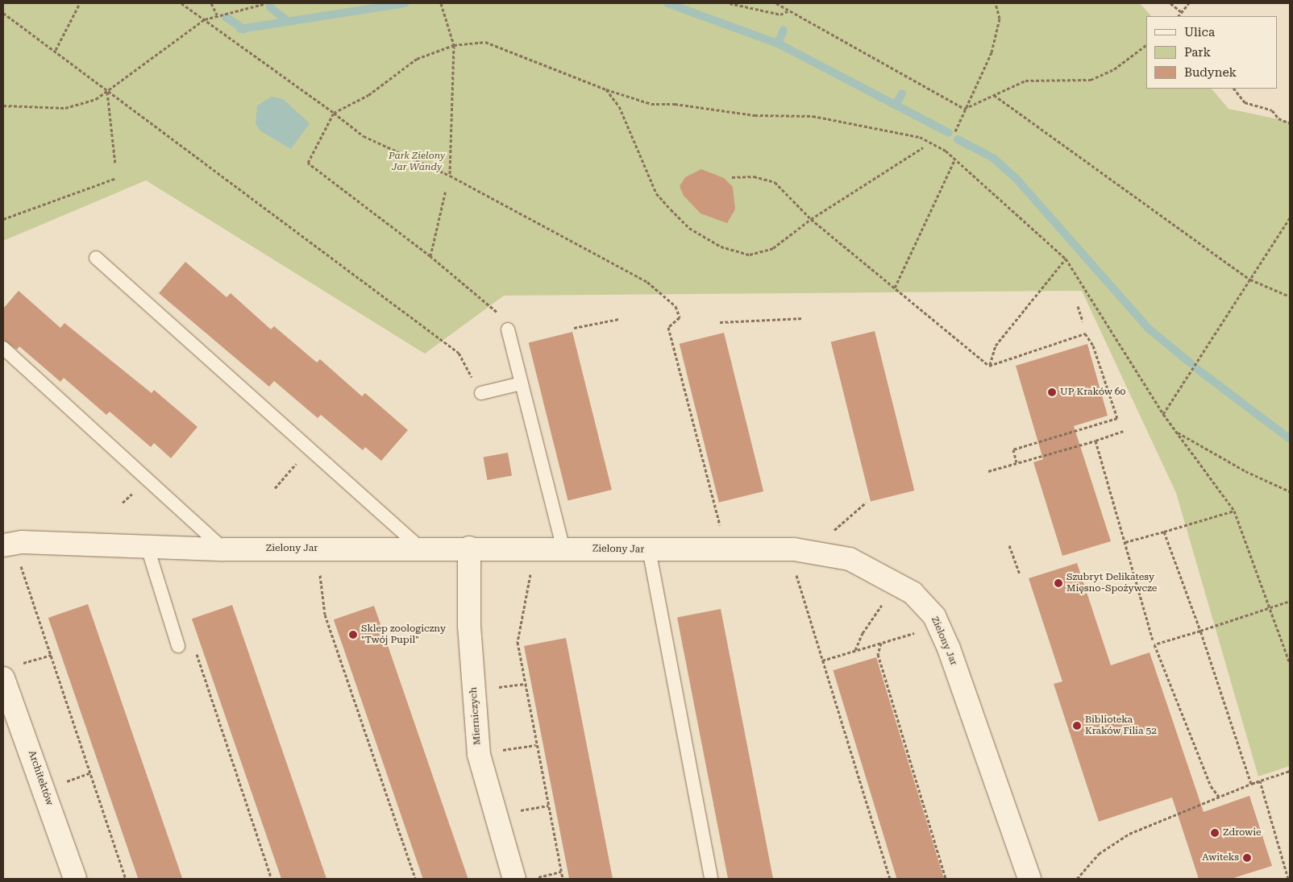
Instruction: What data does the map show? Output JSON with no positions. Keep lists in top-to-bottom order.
{
  "streets": {
    "street": ["Zielony Jar", "Mierniczych", "Architektów"]
  },
  "crossings": [
    ["Zielony Jar", "Mierniczych"]
  ],
  "parks": ["Park Zielony Jar Wandy"],
  "places": [
    "UP Kraków 60",
    "Szubryt Delikatesy Mięsno-Spożywcze",
    "Sklep zoologiczny \"Twój Pupil\"",
    "Biblioteka Kraków Filia 52",
    "Zdrowie",
    "Awiteks"
  ],
  "legend": ["Ulica", "Park", "Budynek"]
}
